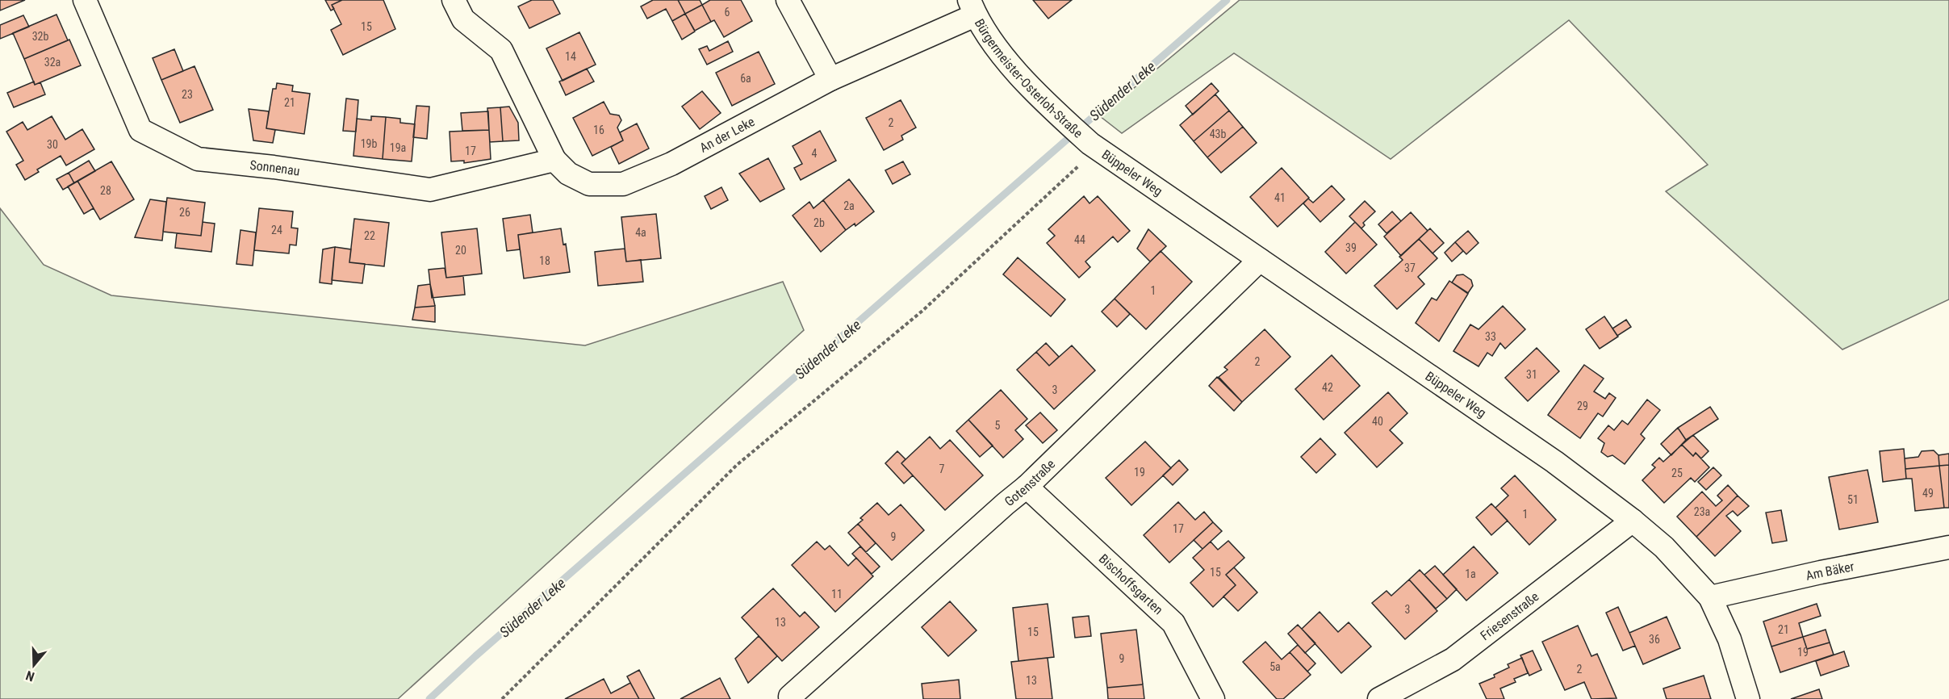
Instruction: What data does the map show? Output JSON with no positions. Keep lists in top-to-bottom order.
{
  "streets": {
    "street": [
      "Bürgermeister-Osterloh-Straße",
      "An der Leke",
      "Sonnenau",
      "Büppeler Weg",
      "Gotenstraße",
      "Am Bäker",
      "Bischoffsgarten",
      "Friesenstraße"
    ]
  },
  "crossings": [
    ["Bürgermeister-Osterloh-Straße", "An der Leke"],
    ["Bürgermeister-Osterloh-Straße", "Büppeler Weg"],
    ["An der Leke", "Sonnenau"],
    ["Büppeler Weg", "Gotenstraße"],
    ["Büppeler Weg", "Am Bäker"],
    ["Büppeler Weg", "Friesenstraße"],
    ["Gotenstraße", "Bischoffsgarten"]
  ],
  "water": ["Südender Leke"],
  "house_numbers": [
    "6",
    "15",
    "32b",
    "14",
    "32a",
    "6a",
    "23",
    "21",
    "2",
    "16",
    "43b",
    "19b",
    "30",
    "19a",
    "17",
    "4",
    "28",
    "41",
    "2a",
    "26",
    "2b",
    "24",
    "4a",
    "22",
    "44",
    "39",
    "20",
    "18",
    "37",
    "1",
    "33",
    "2",
    "31",
    "42",
    "3",
    "29",
    "40",
    "5",
    "7",
    "19",
    "25",
    "49",
    "51",
    "23a",
    "1",
    "17",
    "9",
    "15",
    "1a",
    "11",
    "3",
    "13",
    "21",
    "15",
    "36",
    "19",
    "9",
    "5a",
    "2",
    "13"
  ],
  "north": "bottom"
}
